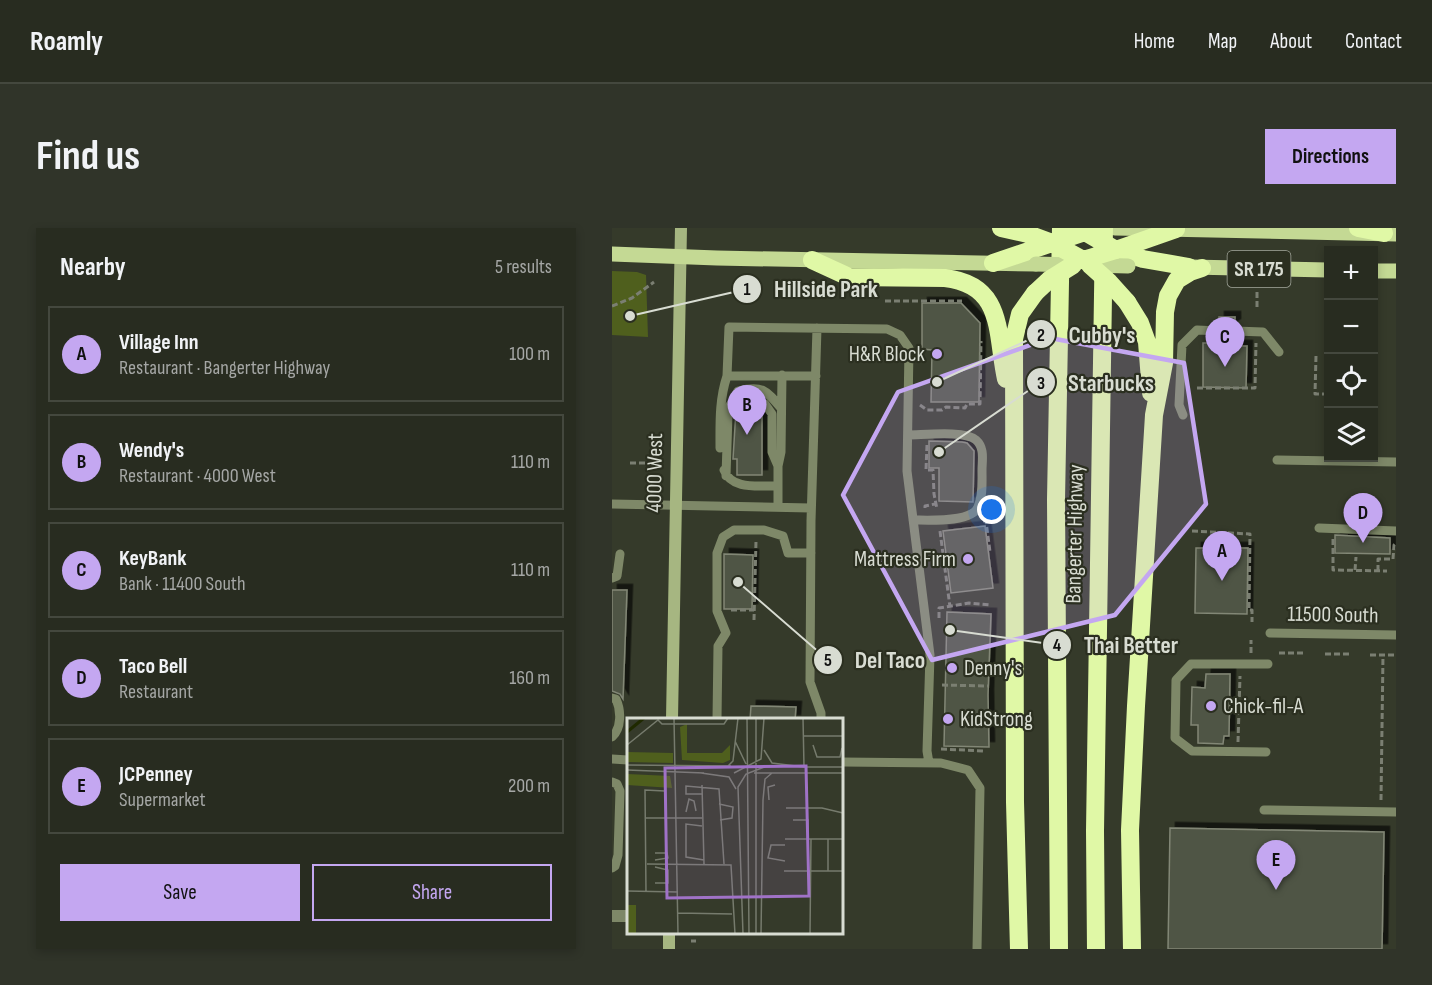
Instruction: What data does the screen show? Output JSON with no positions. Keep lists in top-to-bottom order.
{
  "streets": {
    "highway": ["Bangerter Highway"],
    "main road": ["SR 175", "4000 West"],
    "lane": ["11500 South"]
  },
  "places": [
    "Hillside Park",
    "H&R Block",
    "Cubby's",
    "Starbucks",
    "Mattress Firm",
    "Del Taco",
    "Thai Better",
    "Denny's",
    "Chick-fil-A",
    "KidStrong"
  ],
  "page": {
    "header": "Roamly",
    "nav": [
      "Home",
      "Map",
      "About",
      "Contact"
    ],
    "buttons": [
      "Directions",
      ["Save", "Share"]
    ],
    "title": "Find us",
    "heading": ["Nearby", "5 results"],
    "map_buttons": ["+", "−"],
    "list": [
      {
        "mark": "A",
        "name": "Village Inn",
        "note": "Restaurant · Bangerter Highway",
        "value": "100 m"
      },
      {
        "mark": "B",
        "name": "Wendy's",
        "note": "Restaurant · 4000 West",
        "value": "110 m"
      },
      {
        "mark": "C",
        "name": "KeyBank",
        "note": "Bank · 11400 South",
        "value": "110 m"
      },
      {
        "mark": "D",
        "name": "Taco Bell",
        "note": "Restaurant",
        "value": "160 m"
      },
      {
        "mark": "E",
        "name": "JCPenney",
        "note": "Supermarket",
        "value": "200 m"
      }
    ],
    "pins": [
      "C",
      "B",
      "D",
      "A",
      "E"
    ]
  }
}
